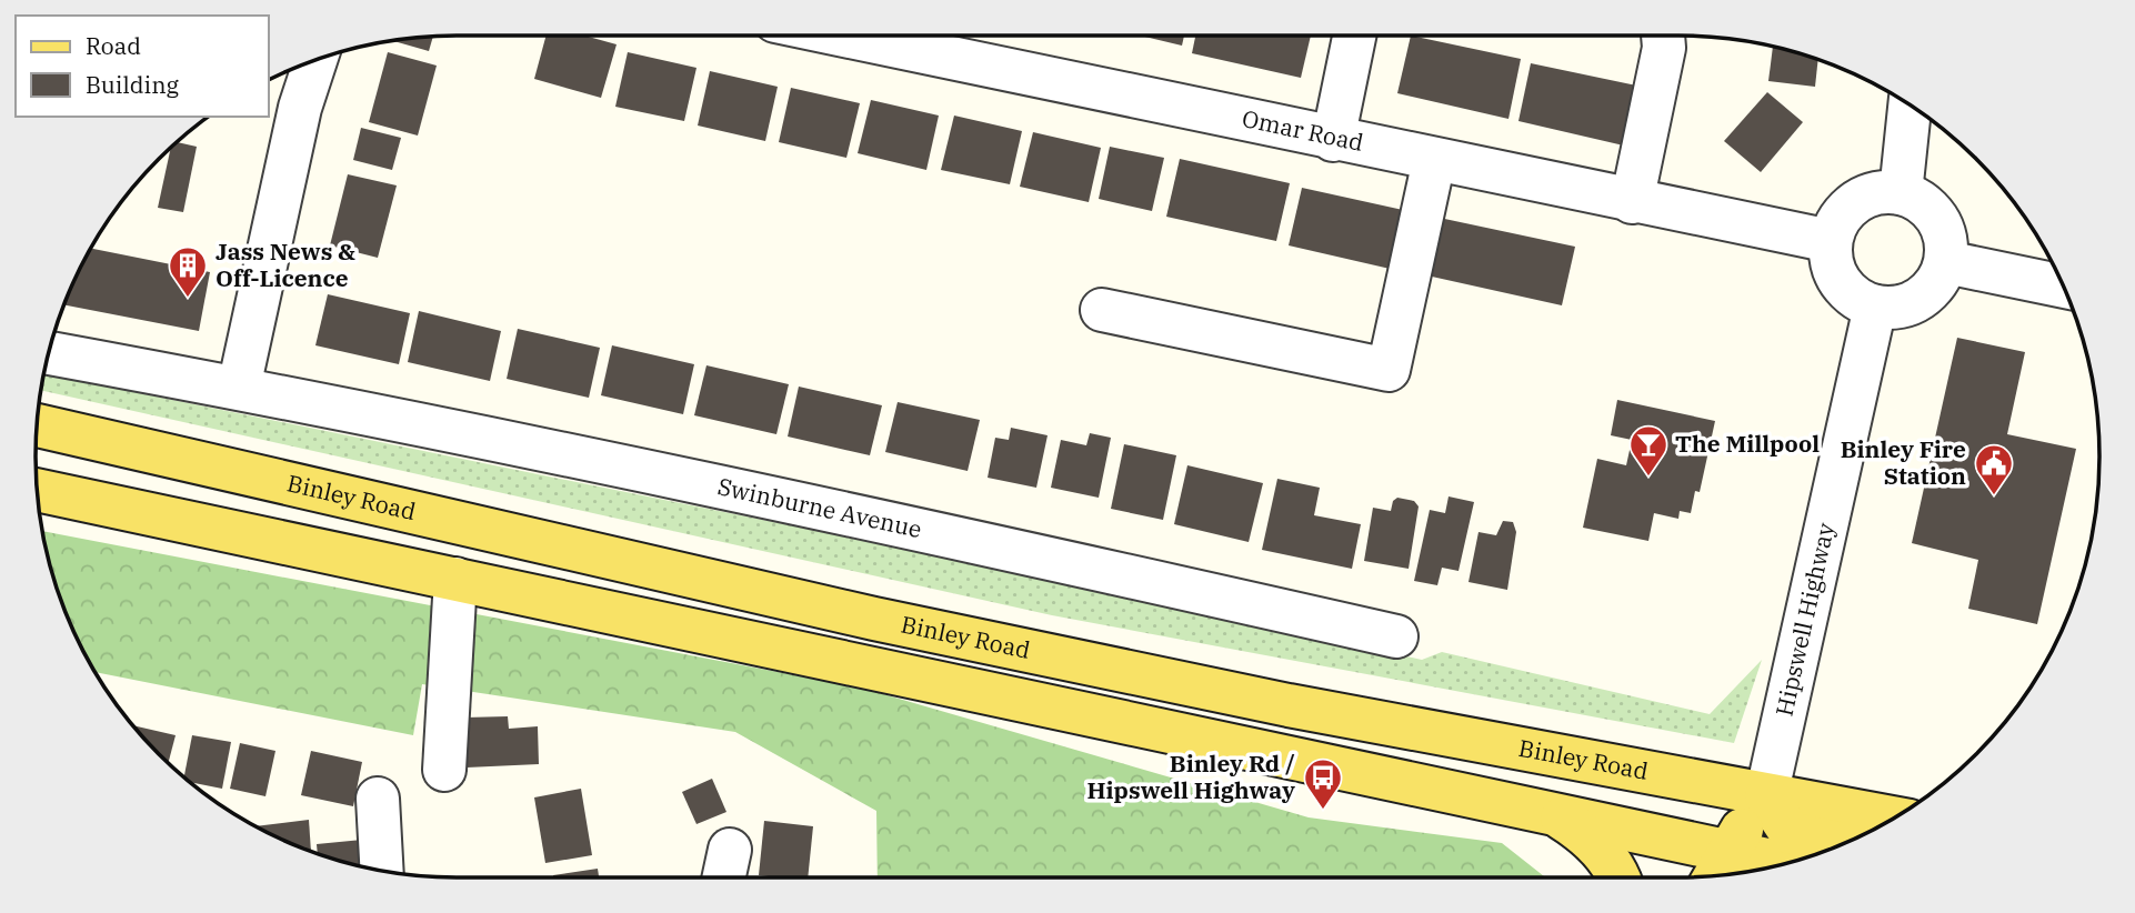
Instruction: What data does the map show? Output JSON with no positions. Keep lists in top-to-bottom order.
{
  "streets": {
    "main road": ["Binley Road"],
    "street": ["Omar Road", "Swinburne Avenue", "Hipswell Highway"]
  },
  "crossings": [
    ["Omar Road", "Hipswell Highway"],
    ["Binley Road", "Hipswell Highway"]
  ],
  "places": {
    "building": ["Jass News & Off-Licence"],
    "bar": ["The Millpool"],
    "public building": ["Binley Fire Station"],
    "bus stop": ["Binley Rd / Hipswell Highway"]
  },
  "legend": ["Road", "Building"]
}
